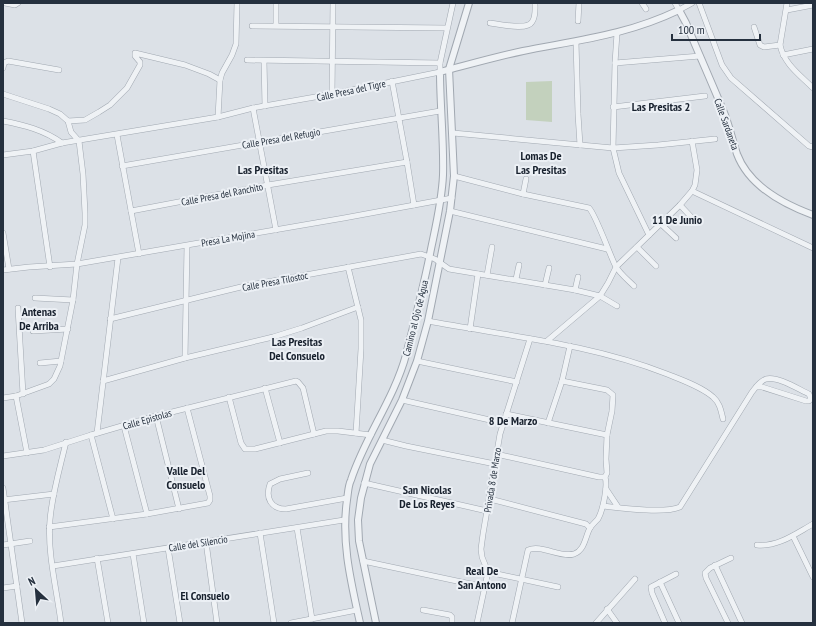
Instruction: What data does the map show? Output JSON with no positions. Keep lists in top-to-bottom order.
{
  "streets": {
    "street": [
      "Calle Presa del Tigre",
      "Calle Sardaneta",
      "Calle Presa del Refugio",
      "Calle Presa del Ranchito",
      "Presa La Mojina",
      "Calle Presa Tilostoc",
      "Camino al Ojo de Agua",
      "Calle Epistolas",
      "Privada 8 de Marzo",
      "Calle del Silencio"
    ]
  },
  "crossings": [
    ["Calle Presa del Tigre", "Calle Sardaneta"],
    ["Calle Presa del Tigre", "Camino al Ojo de Agua"],
    ["Calle Presa del Refugio", "Camino al Ojo de Agua"],
    ["Presa La Mojina", "Camino al Ojo de Agua"],
    ["Calle Presa Tilostoc", "Camino al Ojo de Agua"],
    ["Camino al Ojo de Agua", "Calle del Silencio"]
  ],
  "districts": [
    "Las Presitas 2",
    "Lomas De Las Presitas",
    "Las Presitas",
    "11 De Junio",
    "Antenas De Arriba",
    "Las Presitas Del Consuelo",
    "8 De Marzo",
    "Valle Del Consuelo",
    "San Nicolas De Los Reyes",
    "Real De San Antono",
    "El Consuelo"
  ],
  "scale_bar": "100 m",
  "north": "top left"
}
